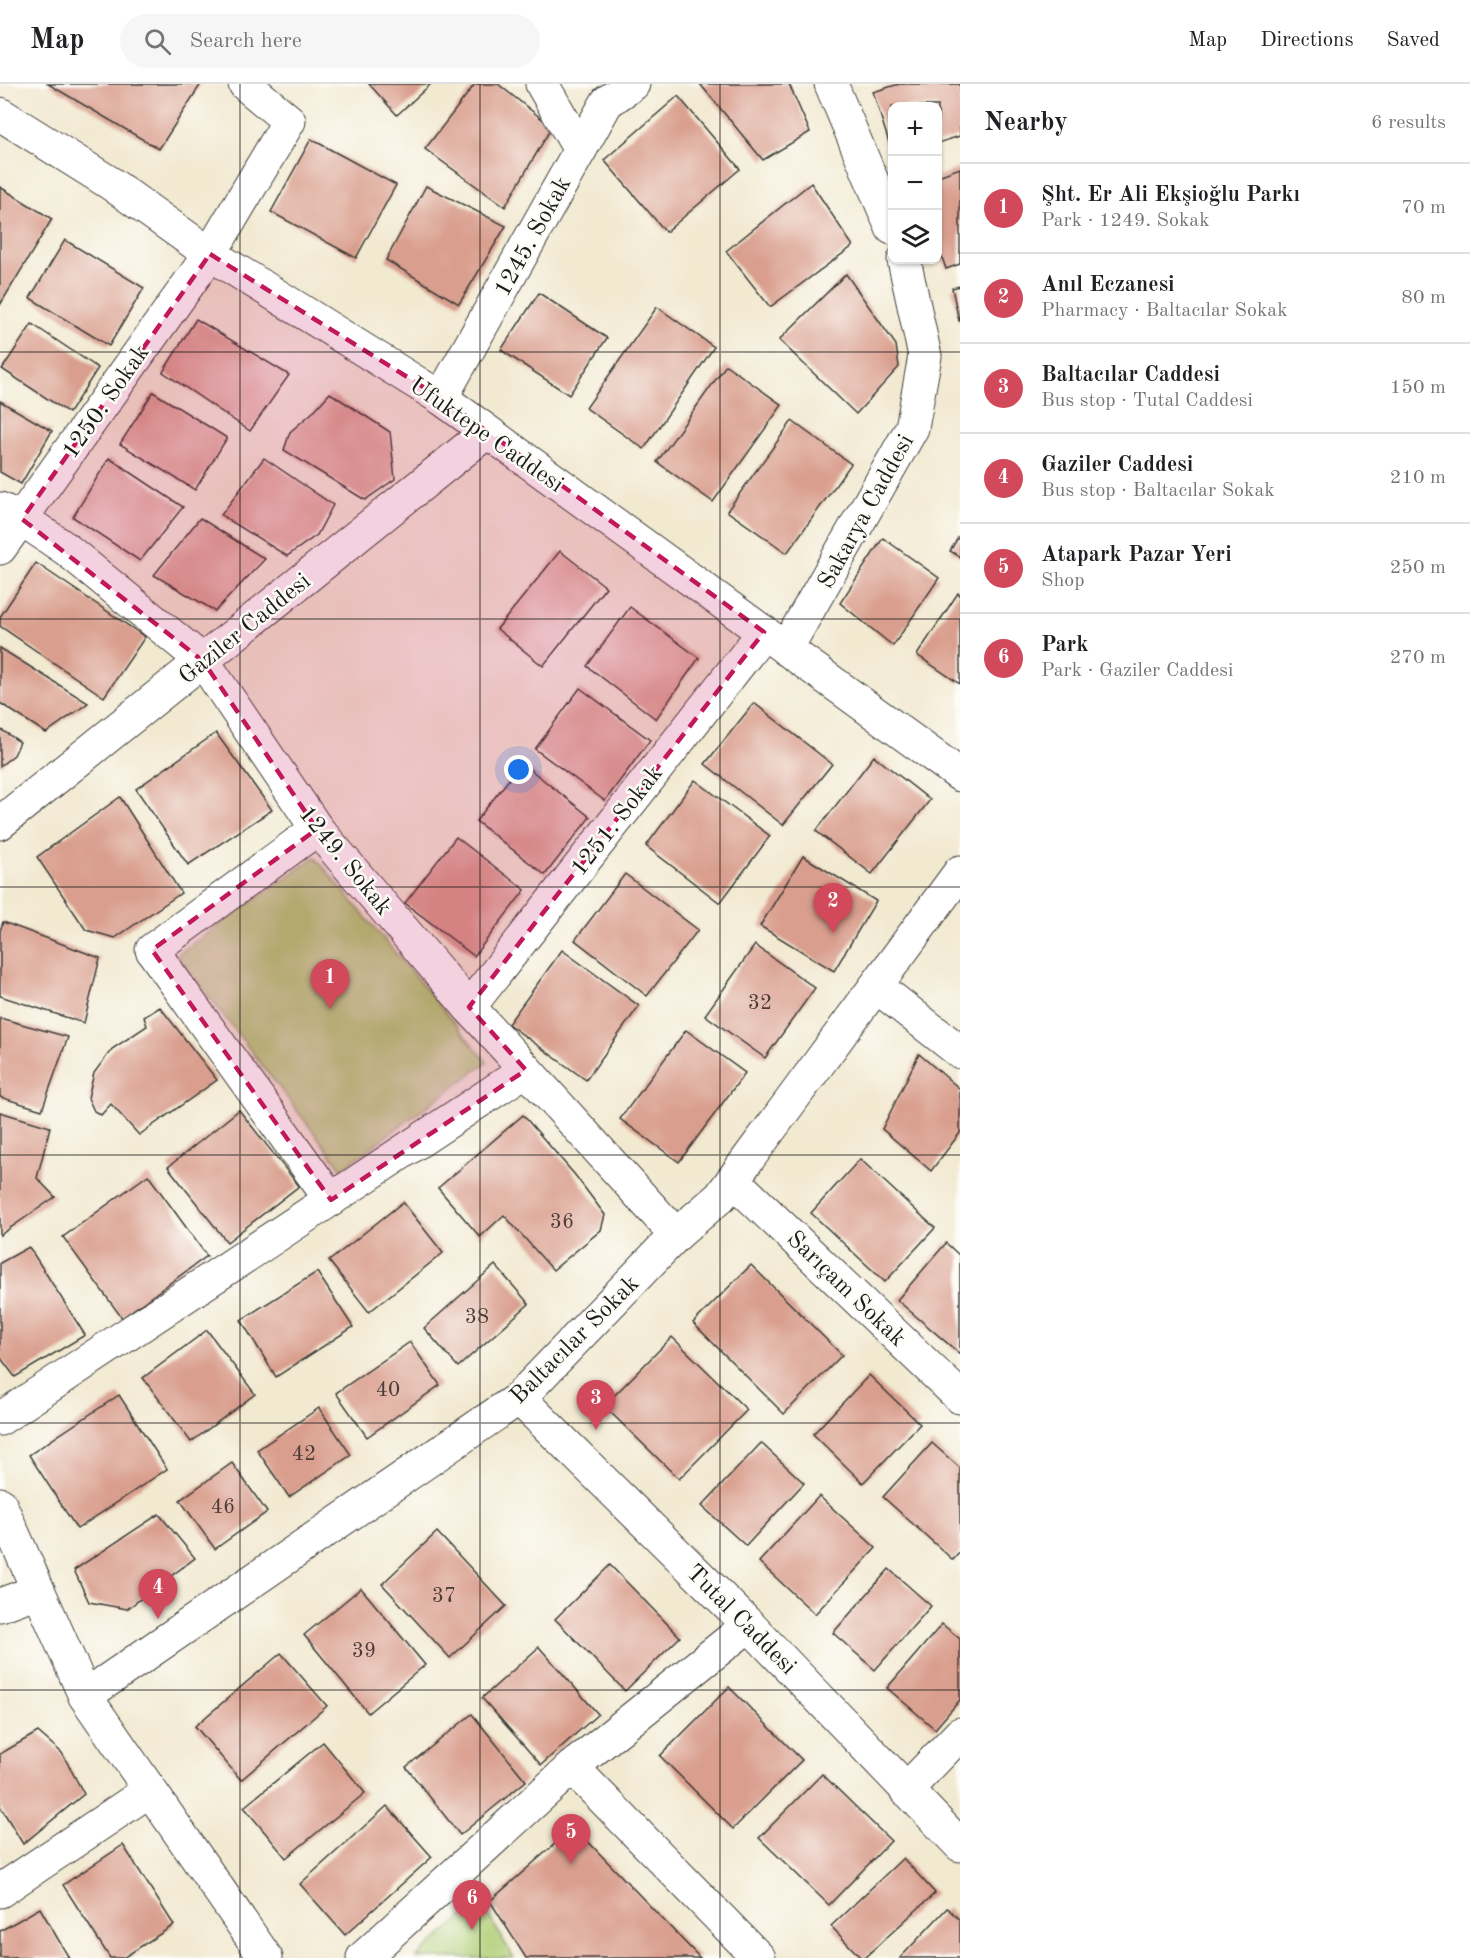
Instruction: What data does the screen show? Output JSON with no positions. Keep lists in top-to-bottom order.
{
  "streets": {
    "street": [
      "1245. Sokak",
      "1250. Sokak",
      "Ufuktepe Caddesi",
      "Sakarya Caddesi",
      "Gaziler Caddesi",
      "1251. Sokak",
      "1249. Sokak",
      "Sarıçam Sokak",
      "Baltacılar Sokak",
      "Tutal Caddesi"
    ]
  },
  "crossings": [
    ["1245. Sokak", "Ufuktepe Caddesi"],
    ["1250. Sokak", "Ufuktepe Caddesi"],
    ["1250. Sokak", "1249. Sokak"],
    ["Ufuktepe Caddesi", "Sakarya Caddesi"],
    ["Ufuktepe Caddesi", "Gaziler Caddesi"],
    ["Ufuktepe Caddesi", "1251. Sokak"],
    ["Sakarya Caddesi", "1251. Sokak"],
    ["Gaziler Caddesi", "1249. Sokak"],
    ["1251. Sokak", "1249. Sokak"],
    ["1249. Sokak", "Baltacılar Sokak"],
    ["Sarıçam Sokak", "Baltacılar Sokak"],
    ["Baltacılar Sokak", "Tutal Caddesi"]
  ],
  "house_numbers": [
    "32",
    "36",
    "38",
    "40",
    "42",
    "46",
    "37",
    "39"
  ],
  "page": {
    "header": "Map",
    "search": "Search here",
    "nav": ["Map", "Directions", "Saved"],
    "heading": ["Nearby", "6 results"],
    "map_buttons": ["+", "−"],
    "list": [
      {
        "mark": "1",
        "name": "Şht. Er Ali Ekşioğlu Parkı",
        "note": "Park · 1249. Sokak",
        "value": "70 m"
      },
      {
        "mark": "2",
        "name": "Anıl Eczanesi",
        "note": "Pharmacy · Baltacılar Sokak",
        "value": "80 m"
      },
      {
        "mark": "3",
        "name": "Baltacılar Caddesi",
        "note": "Bus stop · Tutal Caddesi",
        "value": "150 m"
      },
      {
        "mark": "4",
        "name": "Gaziler Caddesi",
        "note": "Bus stop · Baltacılar Sokak",
        "value": "210 m"
      },
      {
        "mark": "5",
        "name": "Atapark Pazar Yeri",
        "note": "Shop",
        "value": "250 m"
      },
      {
        "mark": "6",
        "name": "Park",
        "note": "Park · Gaziler Caddesi",
        "value": "270 m"
      }
    ],
    "pins": [
      "2",
      "1",
      "3",
      "4",
      "5",
      "6"
    ]
  }
}
